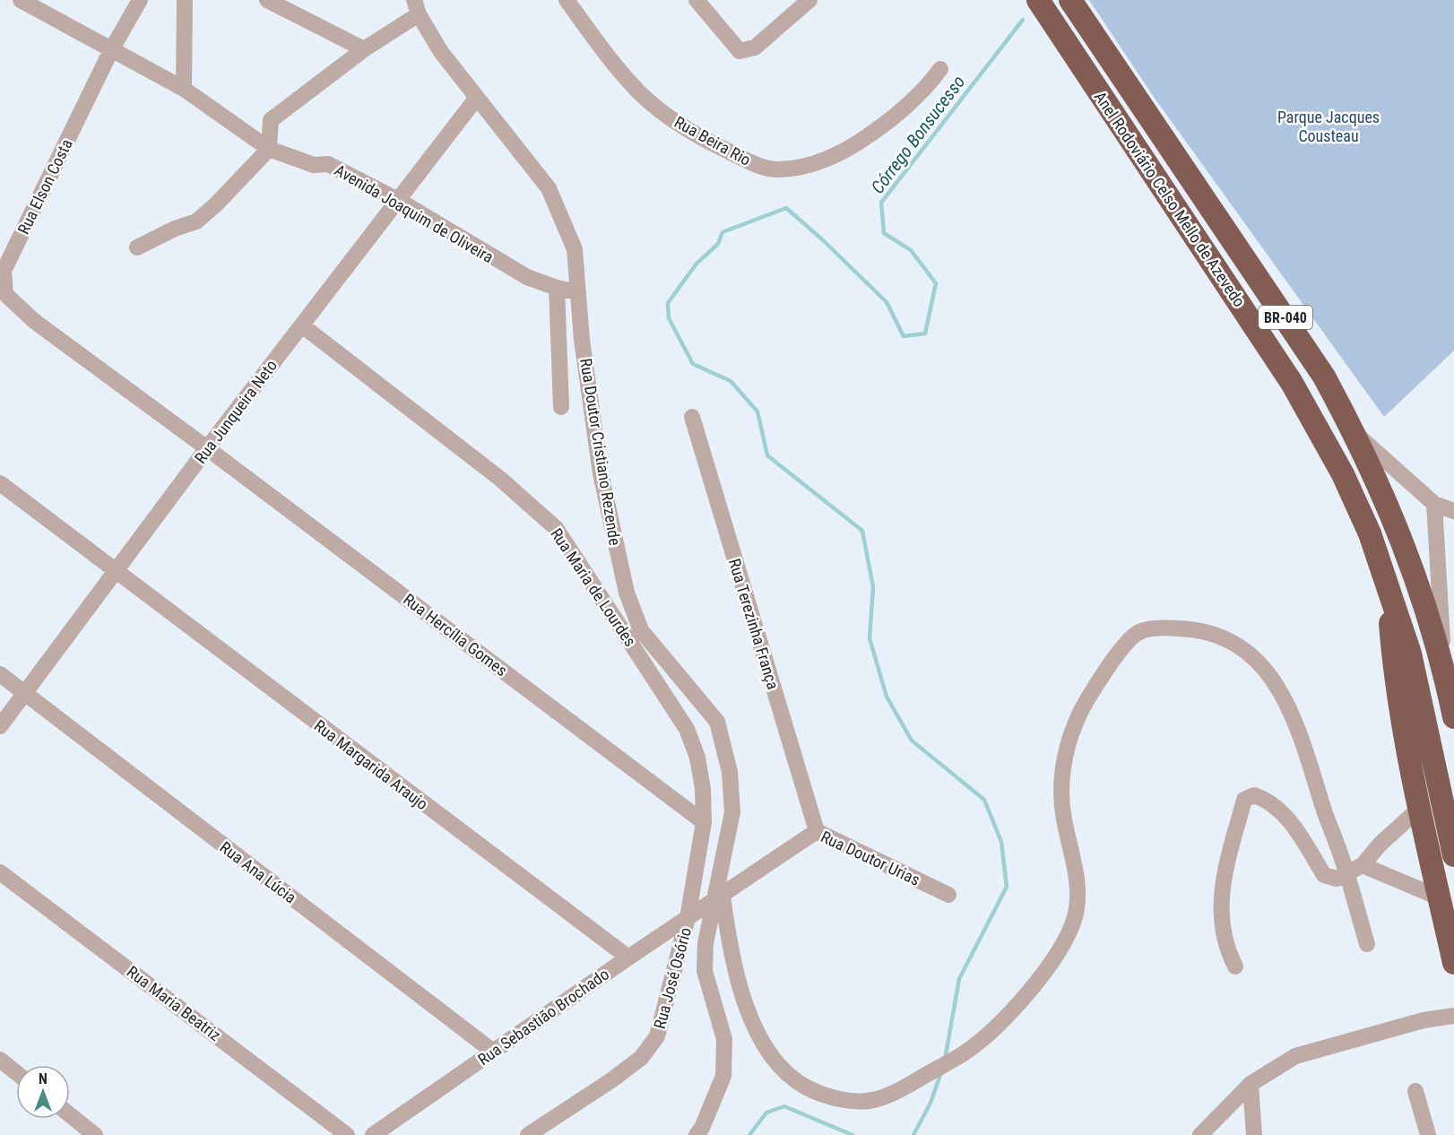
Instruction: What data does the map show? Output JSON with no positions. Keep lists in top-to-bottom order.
{
  "streets": {
    "highway": ["Anel Rodoviário Celso Mello de Azevedo", "BR-040"],
    "street": [
      "Rua Beira Rio",
      "Rua Elson Costa",
      "Avenida Joaquim de Oliveira",
      "Rua Junqueira Neto",
      "Rua Doutor Cristiano Rezende",
      "Rua Maria de Lourdes",
      "Rua Terezinha França",
      "Rua Hercília Gomes",
      "Rua Margarida Araujo",
      "Rua Doutor Urias",
      "Rua Ana Lúcia",
      "Rua José Osório",
      "Rua Maria Beatriz",
      "Rua Sebastião Brochado"
    ]
  },
  "crossings": [
    ["Rua Elson Costa", "Avenida Joaquim de Oliveira"],
    ["Rua Elson Costa", "Rua Junqueira Neto"],
    ["Rua Elson Costa", "Rua Hercília Gomes"],
    ["Avenida Joaquim de Oliveira", "Rua Junqueira Neto"],
    ["Avenida Joaquim de Oliveira", "Rua Doutor Cristiano Rezende"],
    ["Rua Junqueira Neto", "Rua Doutor Cristiano Rezende"],
    ["Rua Junqueira Neto", "Rua Maria de Lourdes"],
    ["Rua Junqueira Neto", "Rua Hercília Gomes"],
    ["Rua Junqueira Neto", "Rua Margarida Araujo"],
    ["Rua Junqueira Neto", "Rua Ana Lúcia"],
    ["Rua Doutor Cristiano Rezende", "Rua Doutor Urias"],
    ["Rua Doutor Cristiano Rezende", "Rua Sebastião Brochado"],
    ["Rua Maria de Lourdes", "Rua Hercília Gomes"],
    ["Rua Maria de Lourdes", "Rua José Osório"],
    ["Rua Maria de Lourdes", "Rua Sebastião Brochado"],
    ["Rua Terezinha França", "Rua Doutor Urias"],
    ["Rua Margarida Araujo", "Rua Sebastião Brochado"],
    ["Rua Doutor Urias", "Rua Sebastião Brochado"],
    ["Rua Ana Lúcia", "Rua Sebastião Brochado"],
    ["Rua José Osório", "Rua Sebastião Brochado"]
  ],
  "water": ["Córrego Bonsucesso"],
  "parks": ["Parque Jacques Cousteau"],
  "north": "top"
}
